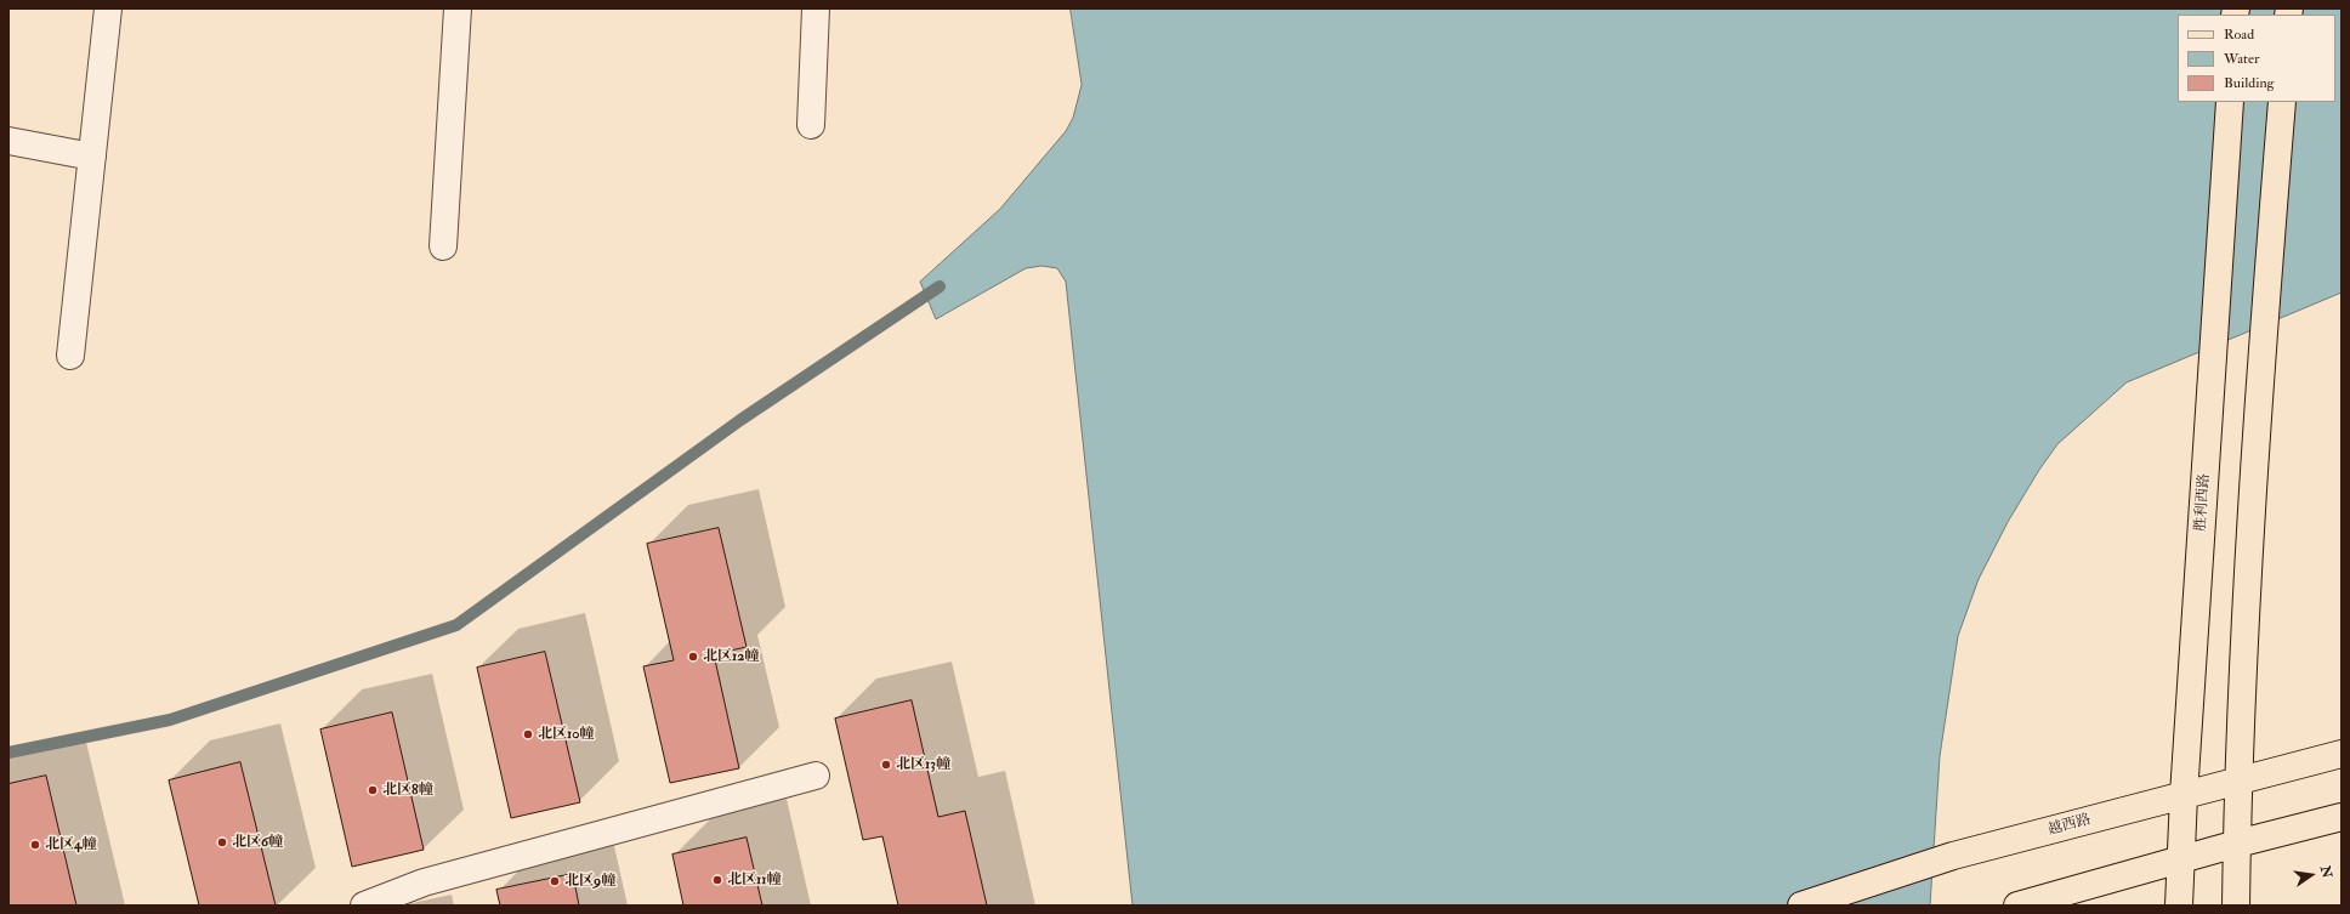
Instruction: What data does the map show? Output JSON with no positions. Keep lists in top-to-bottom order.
{
  "streets": {
    "main road": ["胜利西路", "越西路"]
  },
  "crossings": [
    ["胜利西路", "越西路"]
  ],
  "places": [
    "北区12幢",
    "北区10幢",
    "北区13幢",
    "北区8幢",
    "北区6幢",
    "北区4幢",
    "北区11幢",
    "北区9幢"
  ],
  "legend": ["Road", "Water", "Building"],
  "north": "right"
}
